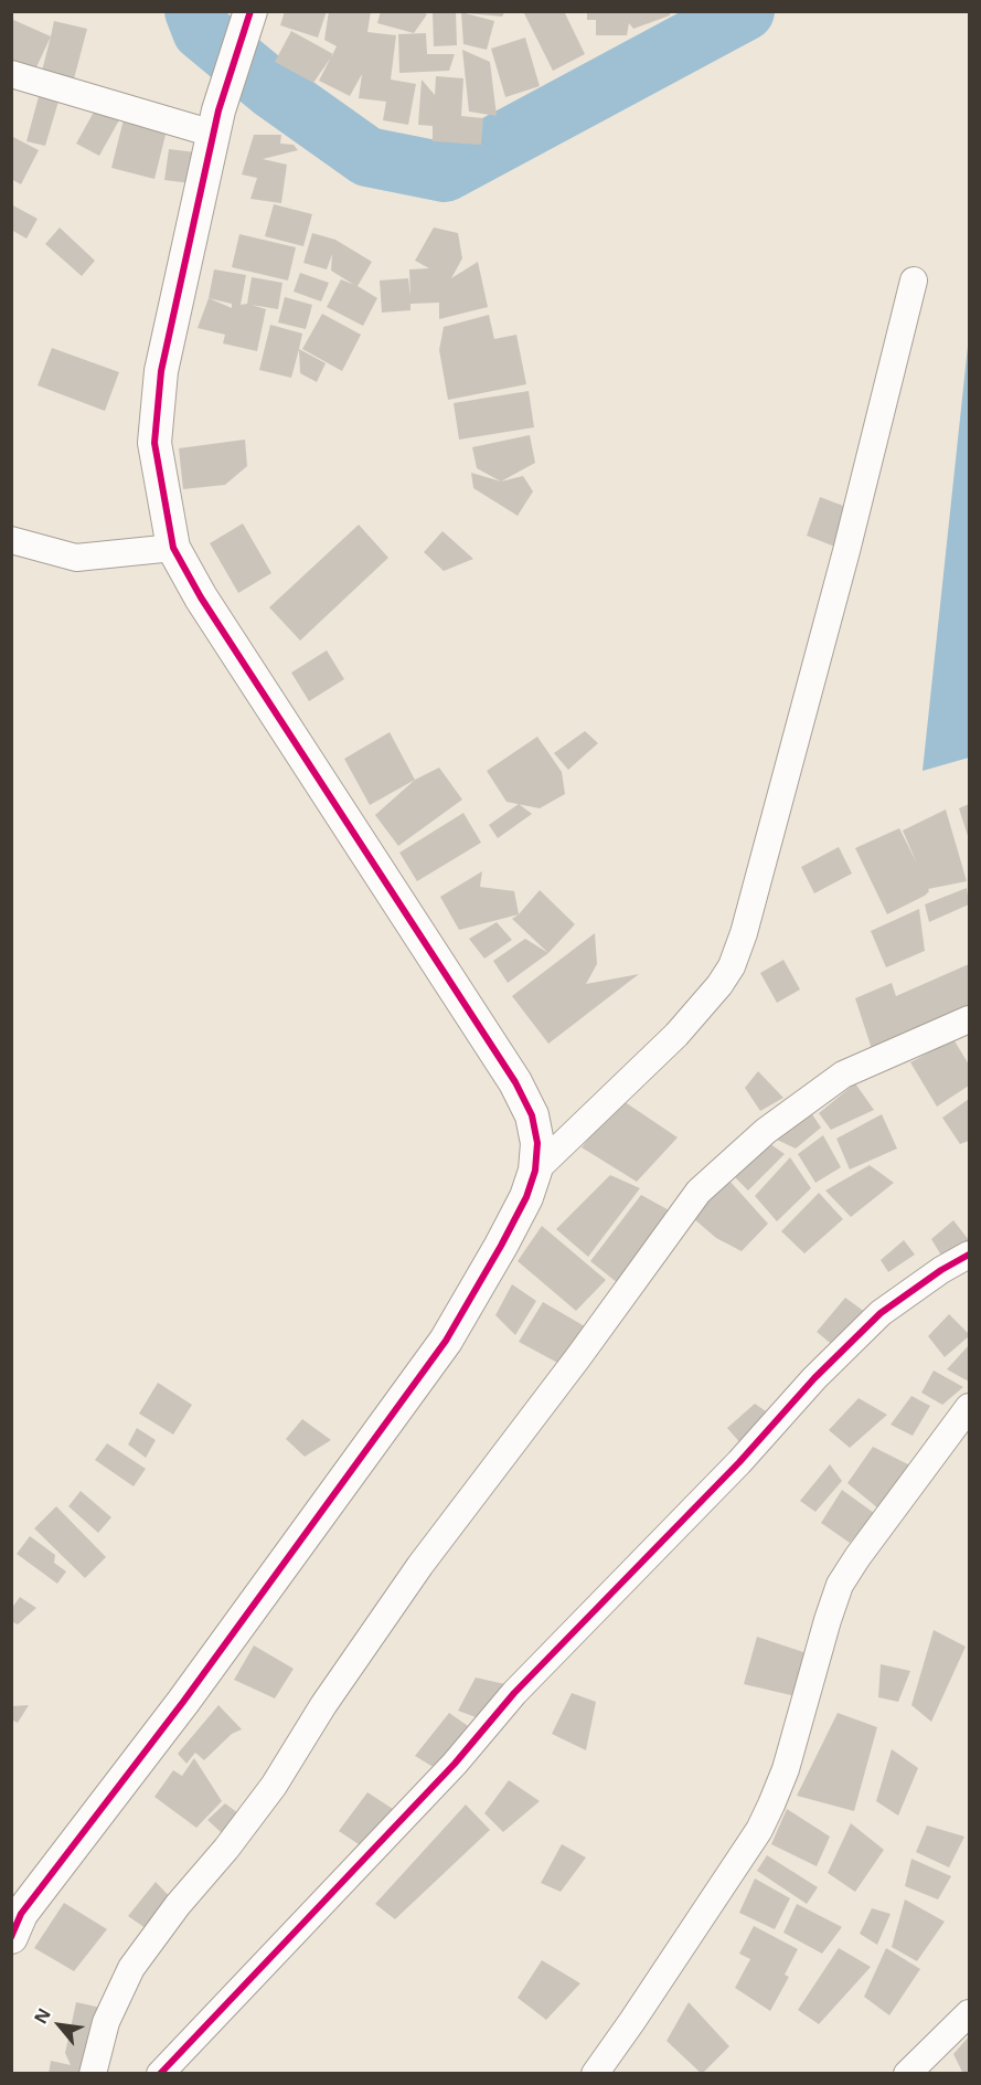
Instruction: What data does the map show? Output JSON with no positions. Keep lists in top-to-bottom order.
{
  "north": "top left"
}
